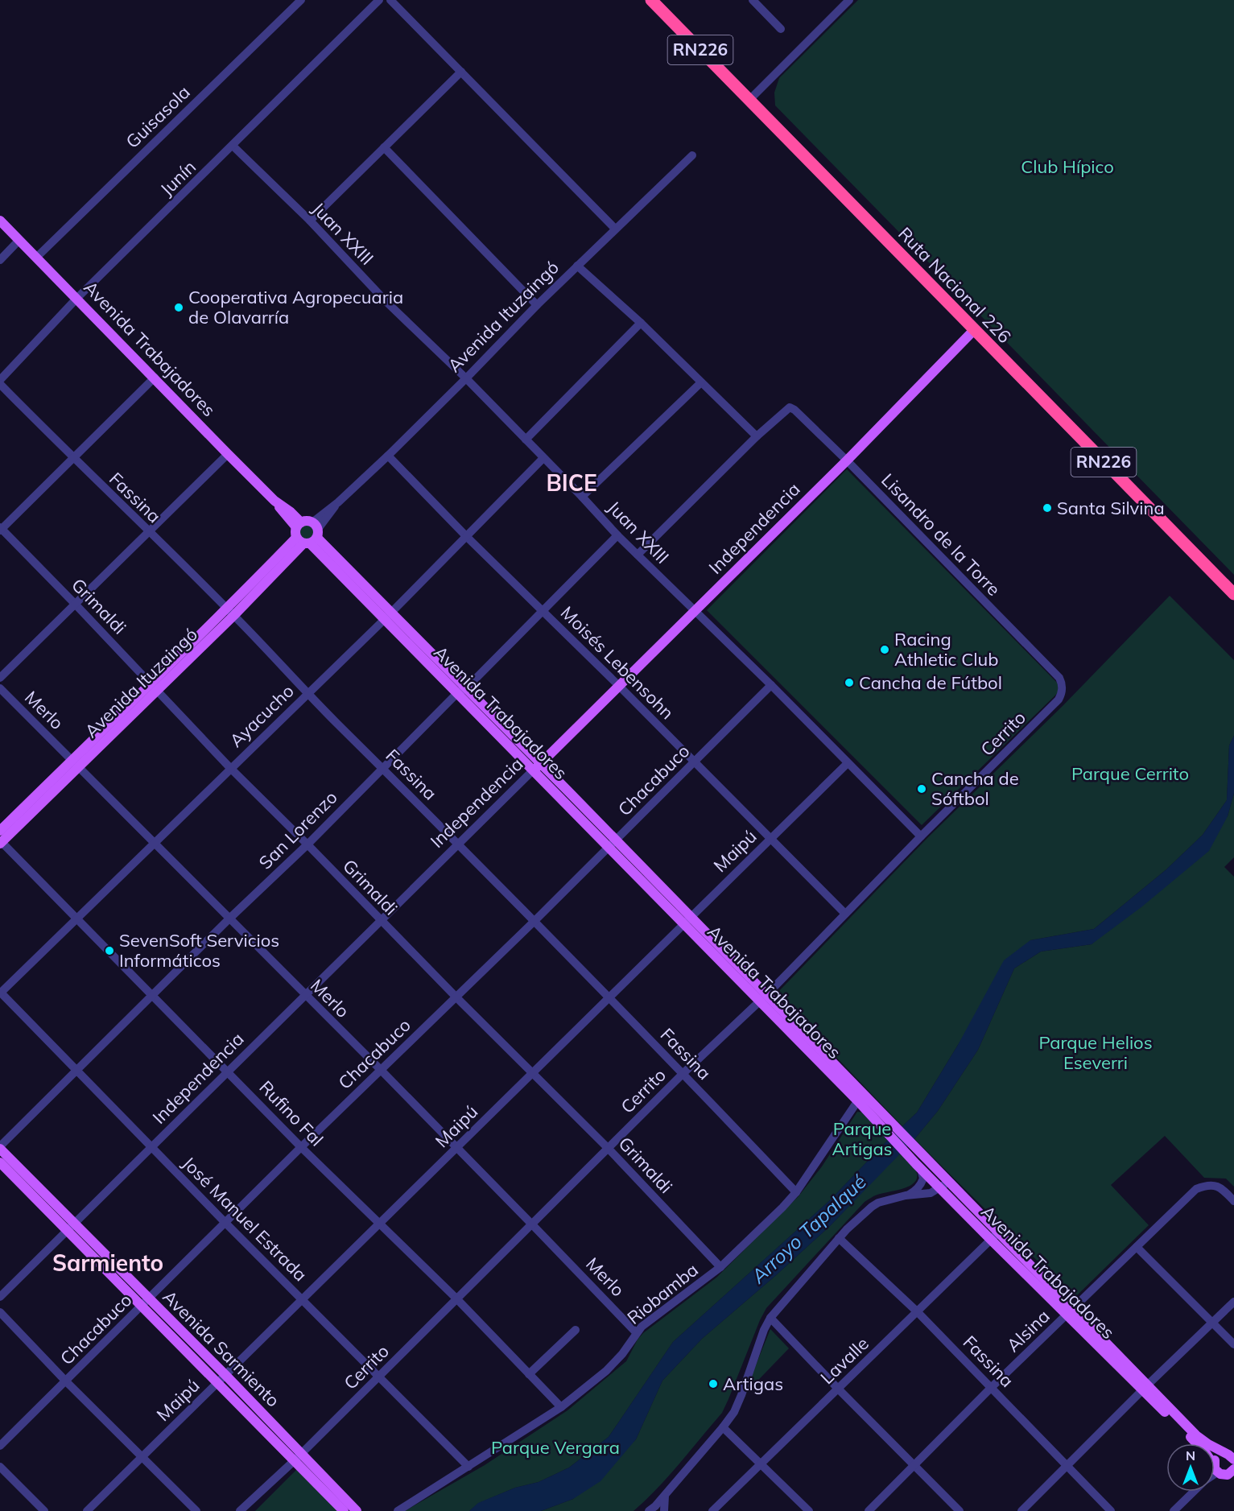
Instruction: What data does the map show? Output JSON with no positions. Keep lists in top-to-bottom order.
{
  "streets": {
    "highway": ["RN226", "Ruta Nacional 226"],
    "main road": [
      "Avenida Ituzaingó",
      "Avenida Trabajadores",
      "Independencia",
      "Avenida Sarmiento"
    ],
    "street": [
      "Guisasola",
      "Junín",
      "Juan XXIII",
      "Fassina",
      "Lisandro de la Torre",
      "Grimaldi",
      "Moisés Lebensohn",
      "Merlo",
      "Ayacucho",
      "Cerrito",
      "Chacabuco",
      "San Lorenzo",
      "Maipú",
      "Rufino Fal",
      "José Manuel Estrada",
      "Riobamba",
      "Alsina",
      "Lavalle"
    ]
  },
  "crossings": [
    ["Guisasola", "Avenida Trabajadores"],
    ["Junín", "Juan XXIII"],
    ["Junín", "Avenida Trabajadores"],
    ["Juan XXIII", "Avenida Ituzaingó"],
    ["Juan XXIII", "Independencia"],
    ["Juan XXIII", "Ayacucho"],
    ["Juan XXIII", "Cerrito"],
    ["Juan XXIII", "Chacabuco"],
    ["Juan XXIII", "San Lorenzo"],
    ["Juan XXIII", "Maipú"],
    ["Ruta Nacional 226", "Independencia"],
    ["Avenida Ituzaingó", "Avenida Trabajadores"],
    ["Avenida Ituzaingó", "Fassina"],
    ["Avenida Ituzaingó", "Grimaldi"],
    ["Avenida Ituzaingó", "Moisés Lebensohn"],
    ["Avenida Ituzaingó", "Merlo"],
    ["Avenida Ituzaingó", "Rufino Fal"],
    ["Avenida Trabajadores", "Independencia"],
    ["Avenida Trabajadores", "Ayacucho"],
    ["Avenida Trabajadores", "Cerrito"],
    ["Avenida Trabajadores", "Chacabuco"],
    ["Avenida Trabajadores", "San Lorenzo"],
    ["Avenida Trabajadores", "Maipú"],
    ["Avenida Trabajadores", "Riobamba"],
    ["Avenida Trabajadores", "Alsina"],
    ["Avenida Trabajadores", "Lavalle"],
    ["Fassina", "Independencia"],
    ["Fassina", "Ayacucho"],
    ["Fassina", "Cerrito"],
    ["Fassina", "Chacabuco"],
    ["Fassina", "San Lorenzo"],
    ["Fassina", "Maipú"],
    ["Fassina", "Riobamba"],
    ["Fassina", "Alsina"],
    ["Fassina", "Lavalle"],
    ["Independencia", "Lisandro de la Torre"],
    ["Independencia", "Grimaldi"],
    ["Independencia", "Moisés Lebensohn"],
    ["Independencia", "Merlo"],
    ["Independencia", "Rufino Fal"],
    ["Independencia", "José Manuel Estrada"],
    ["Independencia", "Avenida Sarmiento"],
    ["Lisandro de la Torre", "Cerrito"],
    ["Grimaldi", "Ayacucho"],
    ["Grimaldi", "Cerrito"],
    ["Grimaldi", "Chacabuco"],
    ["Grimaldi", "San Lorenzo"],
    ["Grimaldi", "Maipú"],
    ["Grimaldi", "Riobamba"],
    ["Moisés Lebensohn", "Ayacucho"],
    ["Moisés Lebensohn", "Cerrito"],
    ["Moisés Lebensohn", "Chacabuco"],
    ["Moisés Lebensohn", "San Lorenzo"],
    ["Moisés Lebensohn", "Maipú"],
    ["Merlo", "Ayacucho"],
    ["Merlo", "Cerrito"],
    ["Merlo", "Chacabuco"],
    ["Merlo", "San Lorenzo"],
    ["Merlo", "Maipú"],
    ["Merlo", "Riobamba"],
    ["Ayacucho", "Rufino Fal"],
    ["Ayacucho", "José Manuel Estrada"],
    ["Cerrito", "Rufino Fal"],
    ["Cerrito", "José Manuel Estrada"],
    ["Cerrito", "Avenida Sarmiento"],
    ["Chacabuco", "Rufino Fal"],
    ["Chacabuco", "José Manuel Estrada"],
    ["Chacabuco", "Avenida Sarmiento"],
    ["San Lorenzo", "Rufino Fal"],
    ["San Lorenzo", "José Manuel Estrada"],
    ["San Lorenzo", "Avenida Sarmiento"],
    ["Maipú", "Rufino Fal"],
    ["Maipú", "José Manuel Estrada"],
    ["Maipú", "Avenida Sarmiento"],
    ["Rufino Fal", "Riobamba"],
    ["José Manuel Estrada", "Riobamba"]
  ],
  "districts": ["BICE", "Sarmiento"],
  "water": ["Arroyo Tapalqué"],
  "parks": [
    "Club Hípico",
    "Parque Cerrito",
    "Parque Helios Eseverri",
    "Parque Artigas",
    "Parque Vergara"
  ],
  "places": [
    "Cooperativa Agropecuaria de Olavarría",
    "Santa Silvina",
    "Racing Athletic Club",
    "Cancha de Fútbol",
    "Cancha de Sóftbol",
    "SevenSoft Servicios Informáticos",
    "Artigas"
  ],
  "north": "top"
}
